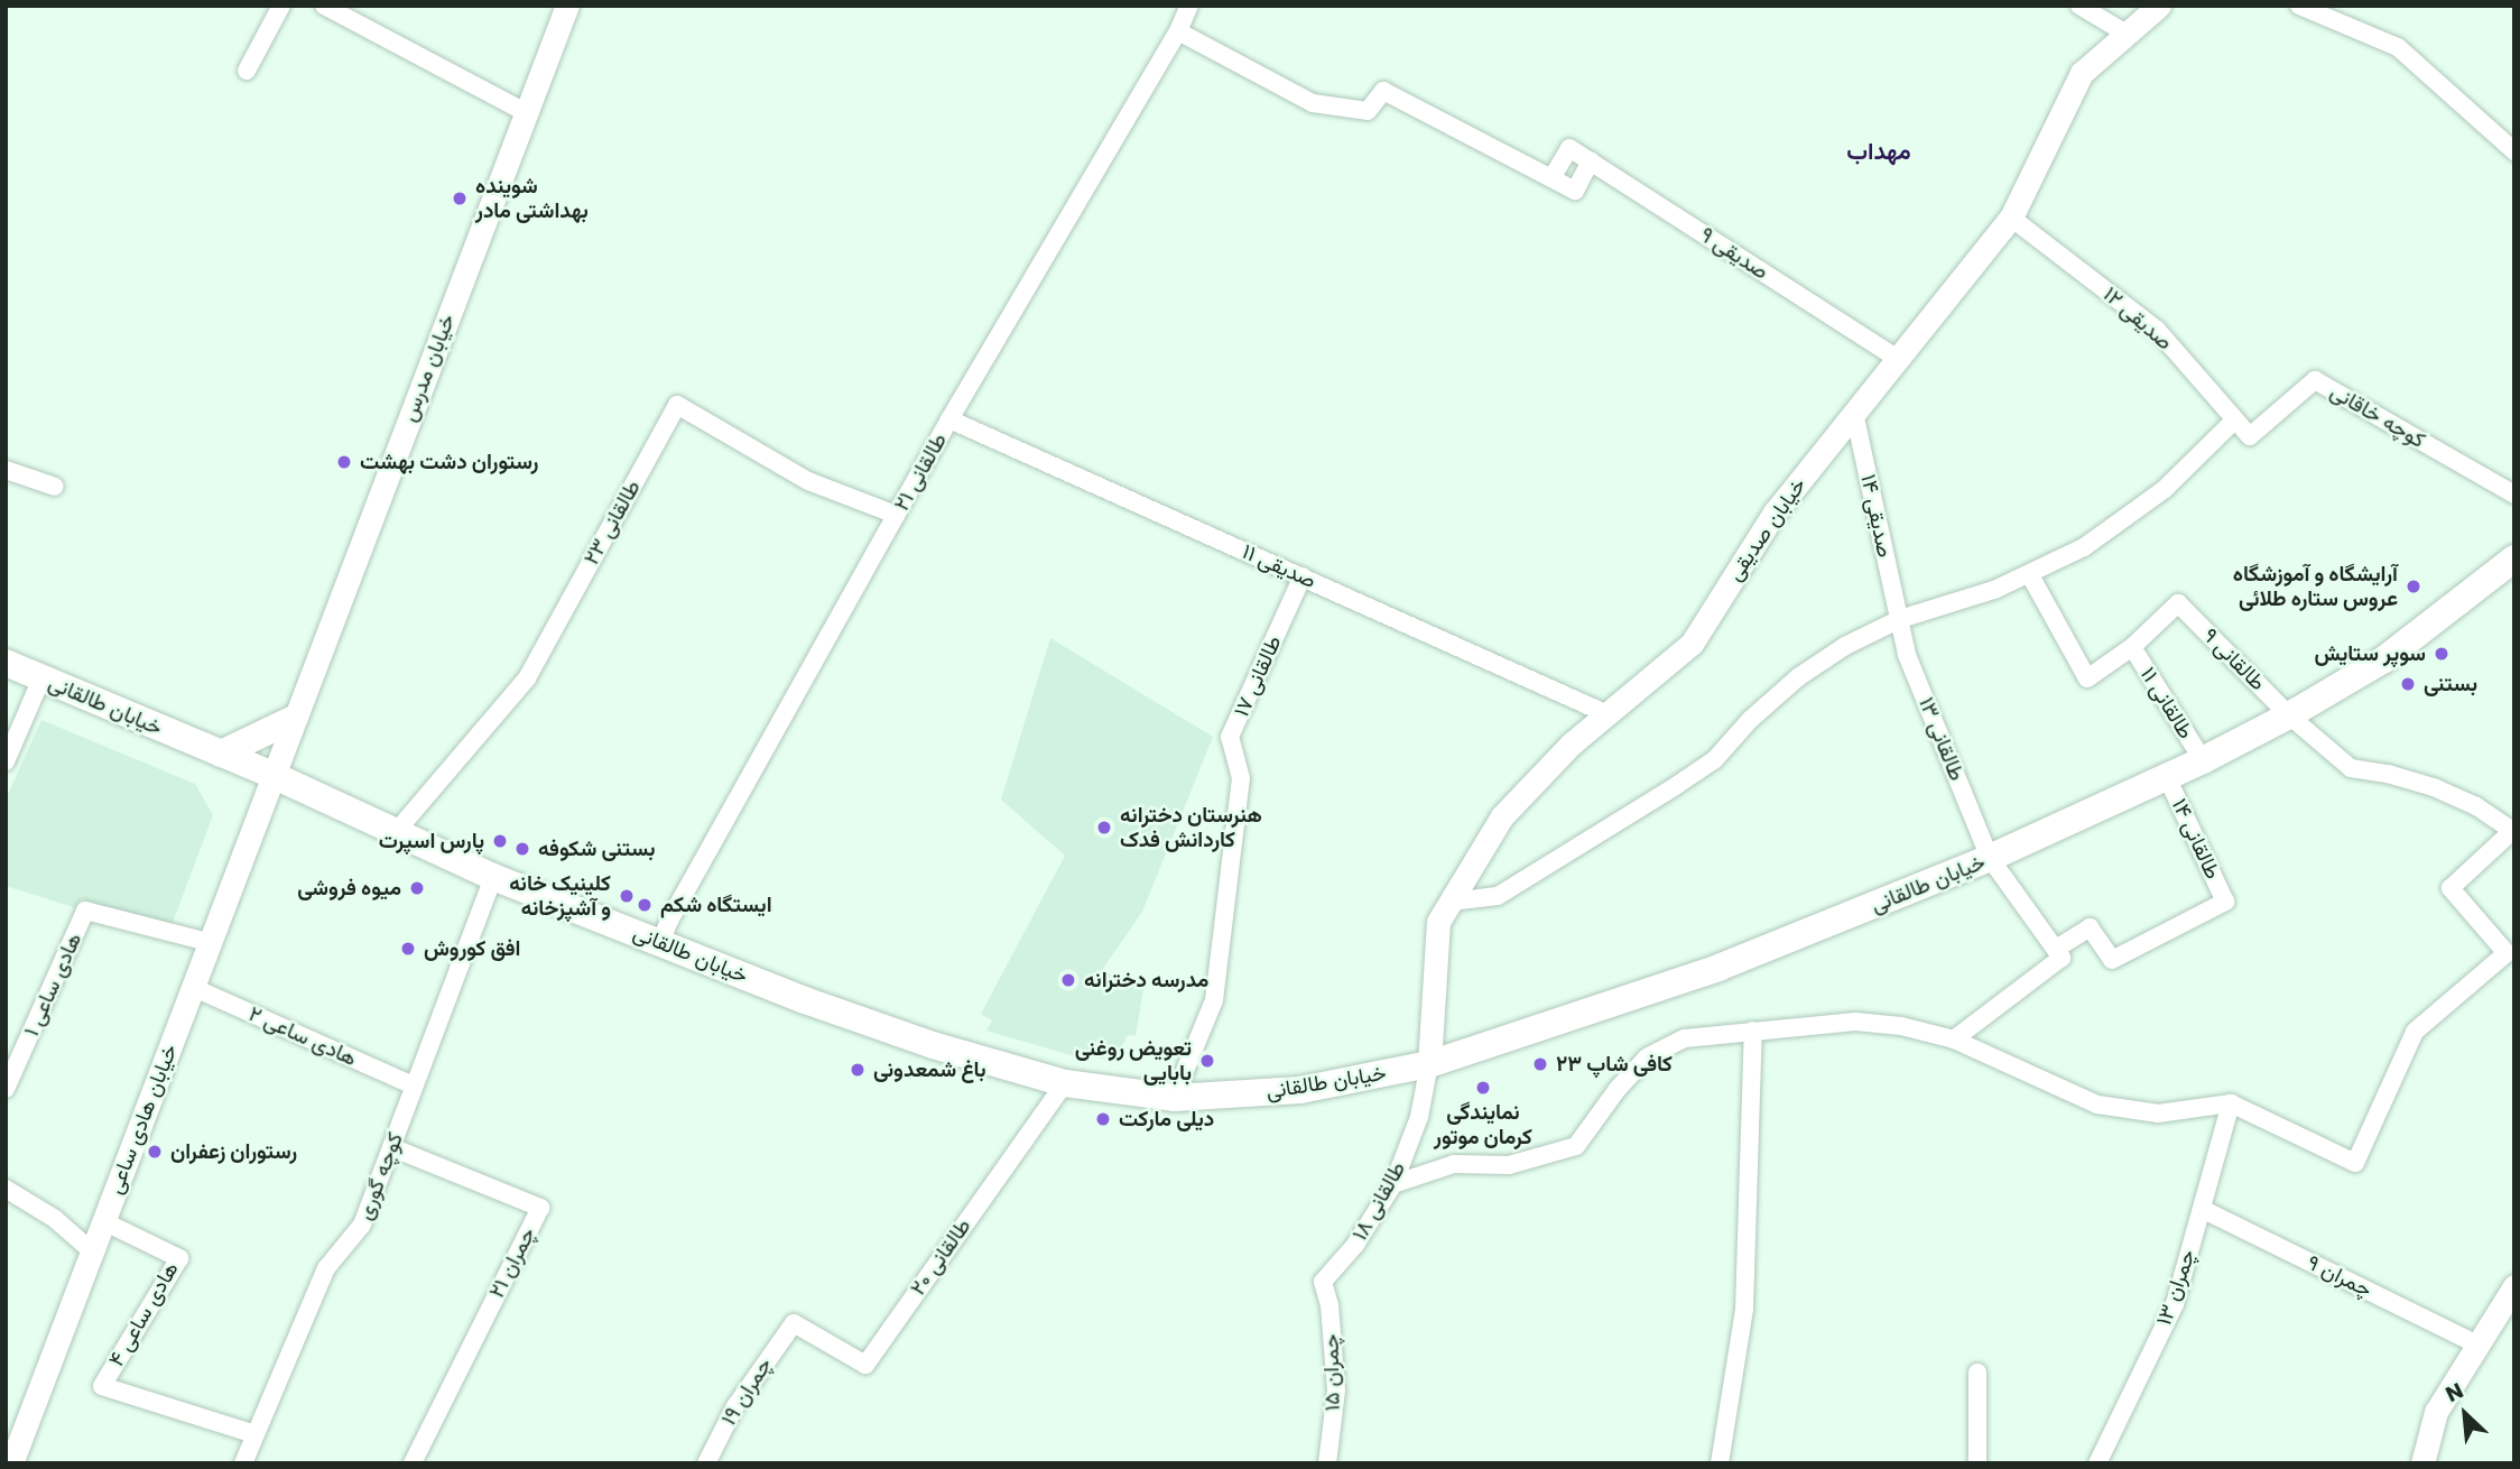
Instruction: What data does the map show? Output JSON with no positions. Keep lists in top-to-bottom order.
{
  "streets": {
    "main road": [
      "خیابان مدرس",
      "خیابان صدیقی",
      "خیابان طالقانی",
      "خیابان هادی ساعی"
    ],
    "street": [
      "صدیقی ۹",
      "صدیقی ۱۲",
      "کوچه خاقانی",
      "طالقانی ۲۱",
      "صدیقی ۱۴",
      "طالقانی ۲۳",
      "صدیقی ۱۱",
      "طالقانی ۹",
      "طالقانی ۱۷",
      "طالقانی ۱۱",
      "طالقانی ۱۳",
      "طالقانی ۱۴",
      "هادی ساعی ۱",
      "هادی ساعی ۲",
      "کوچه گوری",
      "طالقانی ۱۸",
      "طالقانی ۲۰",
      "چمران ۲۱",
      "چمران ۹",
      "چمران ۱۳",
      "هادی ساعی ۴",
      "چمران ۱۵",
      "چمران ۱۹"
    ]
  },
  "crossings": [
    ["صدیقی ۹", "خیابان صدیقی"],
    ["صدیقی ۱۲", "کوچه خاقانی"],
    ["صدیقی ۱۲", "خیابان صدیقی"],
    ["خیابان مدرس", "خیابان طالقانی"],
    ["خیابان مدرس", "خیابان هادی ساعی"],
    ["طالقانی ۲۱", "طالقانی ۲۳"],
    ["طالقانی ۲۱", "صدیقی ۱۱"],
    ["طالقانی ۲۱", "خیابان طالقانی"],
    ["صدیقی ۱۴", "خیابان صدیقی"],
    ["صدیقی ۱۴", "طالقانی ۱۳"],
    ["طالقانی ۲۳", "خیابان طالقانی"],
    ["خیابان صدیقی", "صدیقی ۱۱"],
    ["خیابان صدیقی", "خیابان طالقانی"],
    ["خیابان صدیقی", "طالقانی ۱۸"],
    ["صدیقی ۱۱", "طالقانی ۱۷"],
    ["طالقانی ۹", "طالقانی ۱۱"],
    ["طالقانی ۹", "خیابان طالقانی"],
    ["طالقانی ۱۷", "خیابان طالقانی"],
    ["طالقانی ۱۱", "خیابان طالقانی"],
    ["خیابان طالقانی", "طالقانی ۱۳"],
    ["خیابان طالقانی", "طالقانی ۱۴"],
    ["خیابان طالقانی", "خیابان هادی ساعی"],
    ["خیابان طالقانی", "کوچه گوری"],
    ["خیابان طالقانی", "طالقانی ۱۸"],
    ["خیابان طالقانی", "طالقانی ۲۰"],
    ["طالقانی ۱۳", "طالقانی ۱۴"],
    ["هادی ساعی ۱", "خیابان هادی ساعی"],
    ["هادی ساعی ۲", "خیابان هادی ساعی"],
    ["هادی ساعی ۲", "کوچه گوری"],
    ["خیابان هادی ساعی", "هادی ساعی ۴"],
    ["کوچه گوری", "چمران ۲۱"],
    ["کوچه گوری", "هادی ساعی ۴"],
    ["طالقانی ۱۸", "چمران ۱۵"],
    ["طالقانی ۲۰", "چمران ۱۹"],
    ["چمران ۹", "چمران ۱۳"]
  ],
  "districts": ["مهداب"],
  "places": [
    "شوینده بهداشتی مادر",
    "رستوران دشت بهشت",
    "آرایشگاه و آموزشگاه عروس ستاره طلائی",
    "سوپر ستایش",
    "بستنی",
    "هنرستان دخترانه کاردانش فدک",
    "پارس اسپرت",
    "بستنی شکوفه",
    "میوه فروشی",
    "کلینیک خانه و آشپزخانه",
    "ایستگاه شکم",
    "افق کوروش",
    "مدرسه دخترانه",
    "تعویض روغنی بابایی",
    "کافی شاپ ۲۳",
    "باغ شمعدونی",
    "نمایندگی کرمان موتور",
    "دیلی مارکت",
    "رستوران زعفران"
  ],
  "north": "top left"
}
